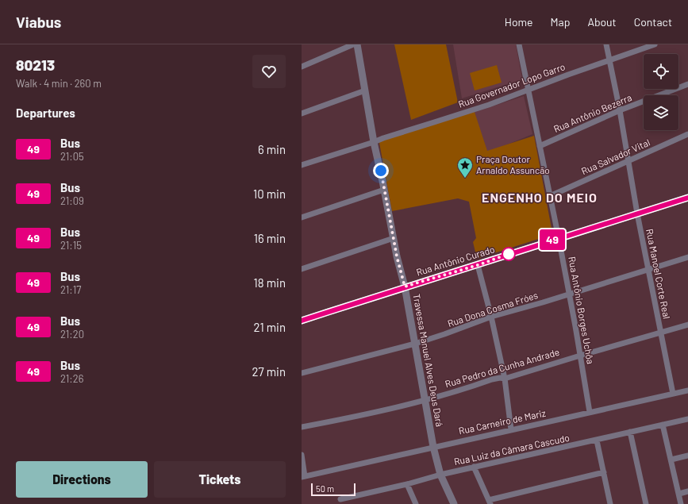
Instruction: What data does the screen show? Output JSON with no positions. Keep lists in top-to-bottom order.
{
  "streets": {
    "street": [
      "Rua Governador Lopo Garro",
      "Rua Antônio Bezerra",
      "Rua Salvador Vital",
      "Rua Antônio Curado",
      "Rua Manoel Corte Real",
      "Rua Dona Cosma Fróes",
      "Rua Antônio Borges Uchôa",
      "Travessa Manuel Alves Deus Dará",
      "Rua Pedro da Cunha Andrade",
      "Rua Carneiro de Mariz",
      "Rua Luiz da Câmara Cascudo"
    ]
  },
  "crossings": [
    ["Rua Governador Lopo Garro", "Rua Manoel Corte Real"],
    ["Rua Governador Lopo Garro", "Rua Antônio Borges Uchôa"],
    ["Rua Governador Lopo Garro", "Travessa Manuel Alves Deus Dará"],
    ["Rua Antônio Bezerra", "Rua Manoel Corte Real"],
    ["Rua Antônio Bezerra", "Rua Antônio Borges Uchôa"],
    ["Rua Salvador Vital", "Rua Manoel Corte Real"],
    ["Rua Salvador Vital", "Rua Antônio Borges Uchôa"],
    ["Rua Antônio Curado", "Rua Manoel Corte Real"],
    ["Rua Antônio Curado", "Rua Antônio Borges Uchôa"],
    ["Rua Antônio Curado", "Travessa Manuel Alves Deus Dará"],
    ["Rua Manoel Corte Real", "Rua Dona Cosma Fróes"],
    ["Rua Manoel Corte Real", "Rua Pedro da Cunha Andrade"],
    ["Rua Manoel Corte Real", "Rua Carneiro de Mariz"],
    ["Rua Dona Cosma Fróes", "Rua Antônio Borges Uchôa"],
    ["Rua Dona Cosma Fróes", "Travessa Manuel Alves Deus Dará"],
    ["Rua Antônio Borges Uchôa", "Rua Pedro da Cunha Andrade"],
    ["Rua Antônio Borges Uchôa", "Rua Carneiro de Mariz"],
    ["Travessa Manuel Alves Deus Dará", "Rua Pedro da Cunha Andrade"],
    ["Travessa Manuel Alves Deus Dará", "Rua Carneiro de Mariz"],
    ["Travessa Manuel Alves Deus Dará", "Rua Luiz da Câmara Cascudo"]
  ],
  "districts": ["ENGENHO DO MEIO"],
  "places": {
    "place": ["Praça Doutor Arnaldo Assuncão"]
  },
  "lines": ["bus line 49"],
  "scale_bar": "50 m",
  "page": {
    "header": "Viabus",
    "nav": [
      "Home",
      "Map",
      "About",
      "Contact"
    ],
    "heading": [
      ["80213", "Walk · 4 min · 260 m"],
      "Departures"
    ],
    "on_map": "49",
    "list": [
      {
        "mark": "49",
        "name": "Bus",
        "note": "21:05",
        "value": "6 min"
      },
      {
        "mark": "49",
        "name": "Bus",
        "note": "21:09",
        "value": "10 min"
      },
      {
        "mark": "49",
        "name": "Bus",
        "note": "21:15",
        "value": "16 min"
      },
      {
        "mark": "49",
        "name": "Bus",
        "note": "21:17",
        "value": "18 min"
      },
      {
        "mark": "49",
        "name": "Bus",
        "note": "21:20",
        "value": "21 min"
      },
      {
        "mark": "49",
        "name": "Bus",
        "note": "21:26",
        "value": "27 min"
      }
    ],
    "buttons": ["Directions", "Tickets"],
    "scale": "50 m"
  }
}
